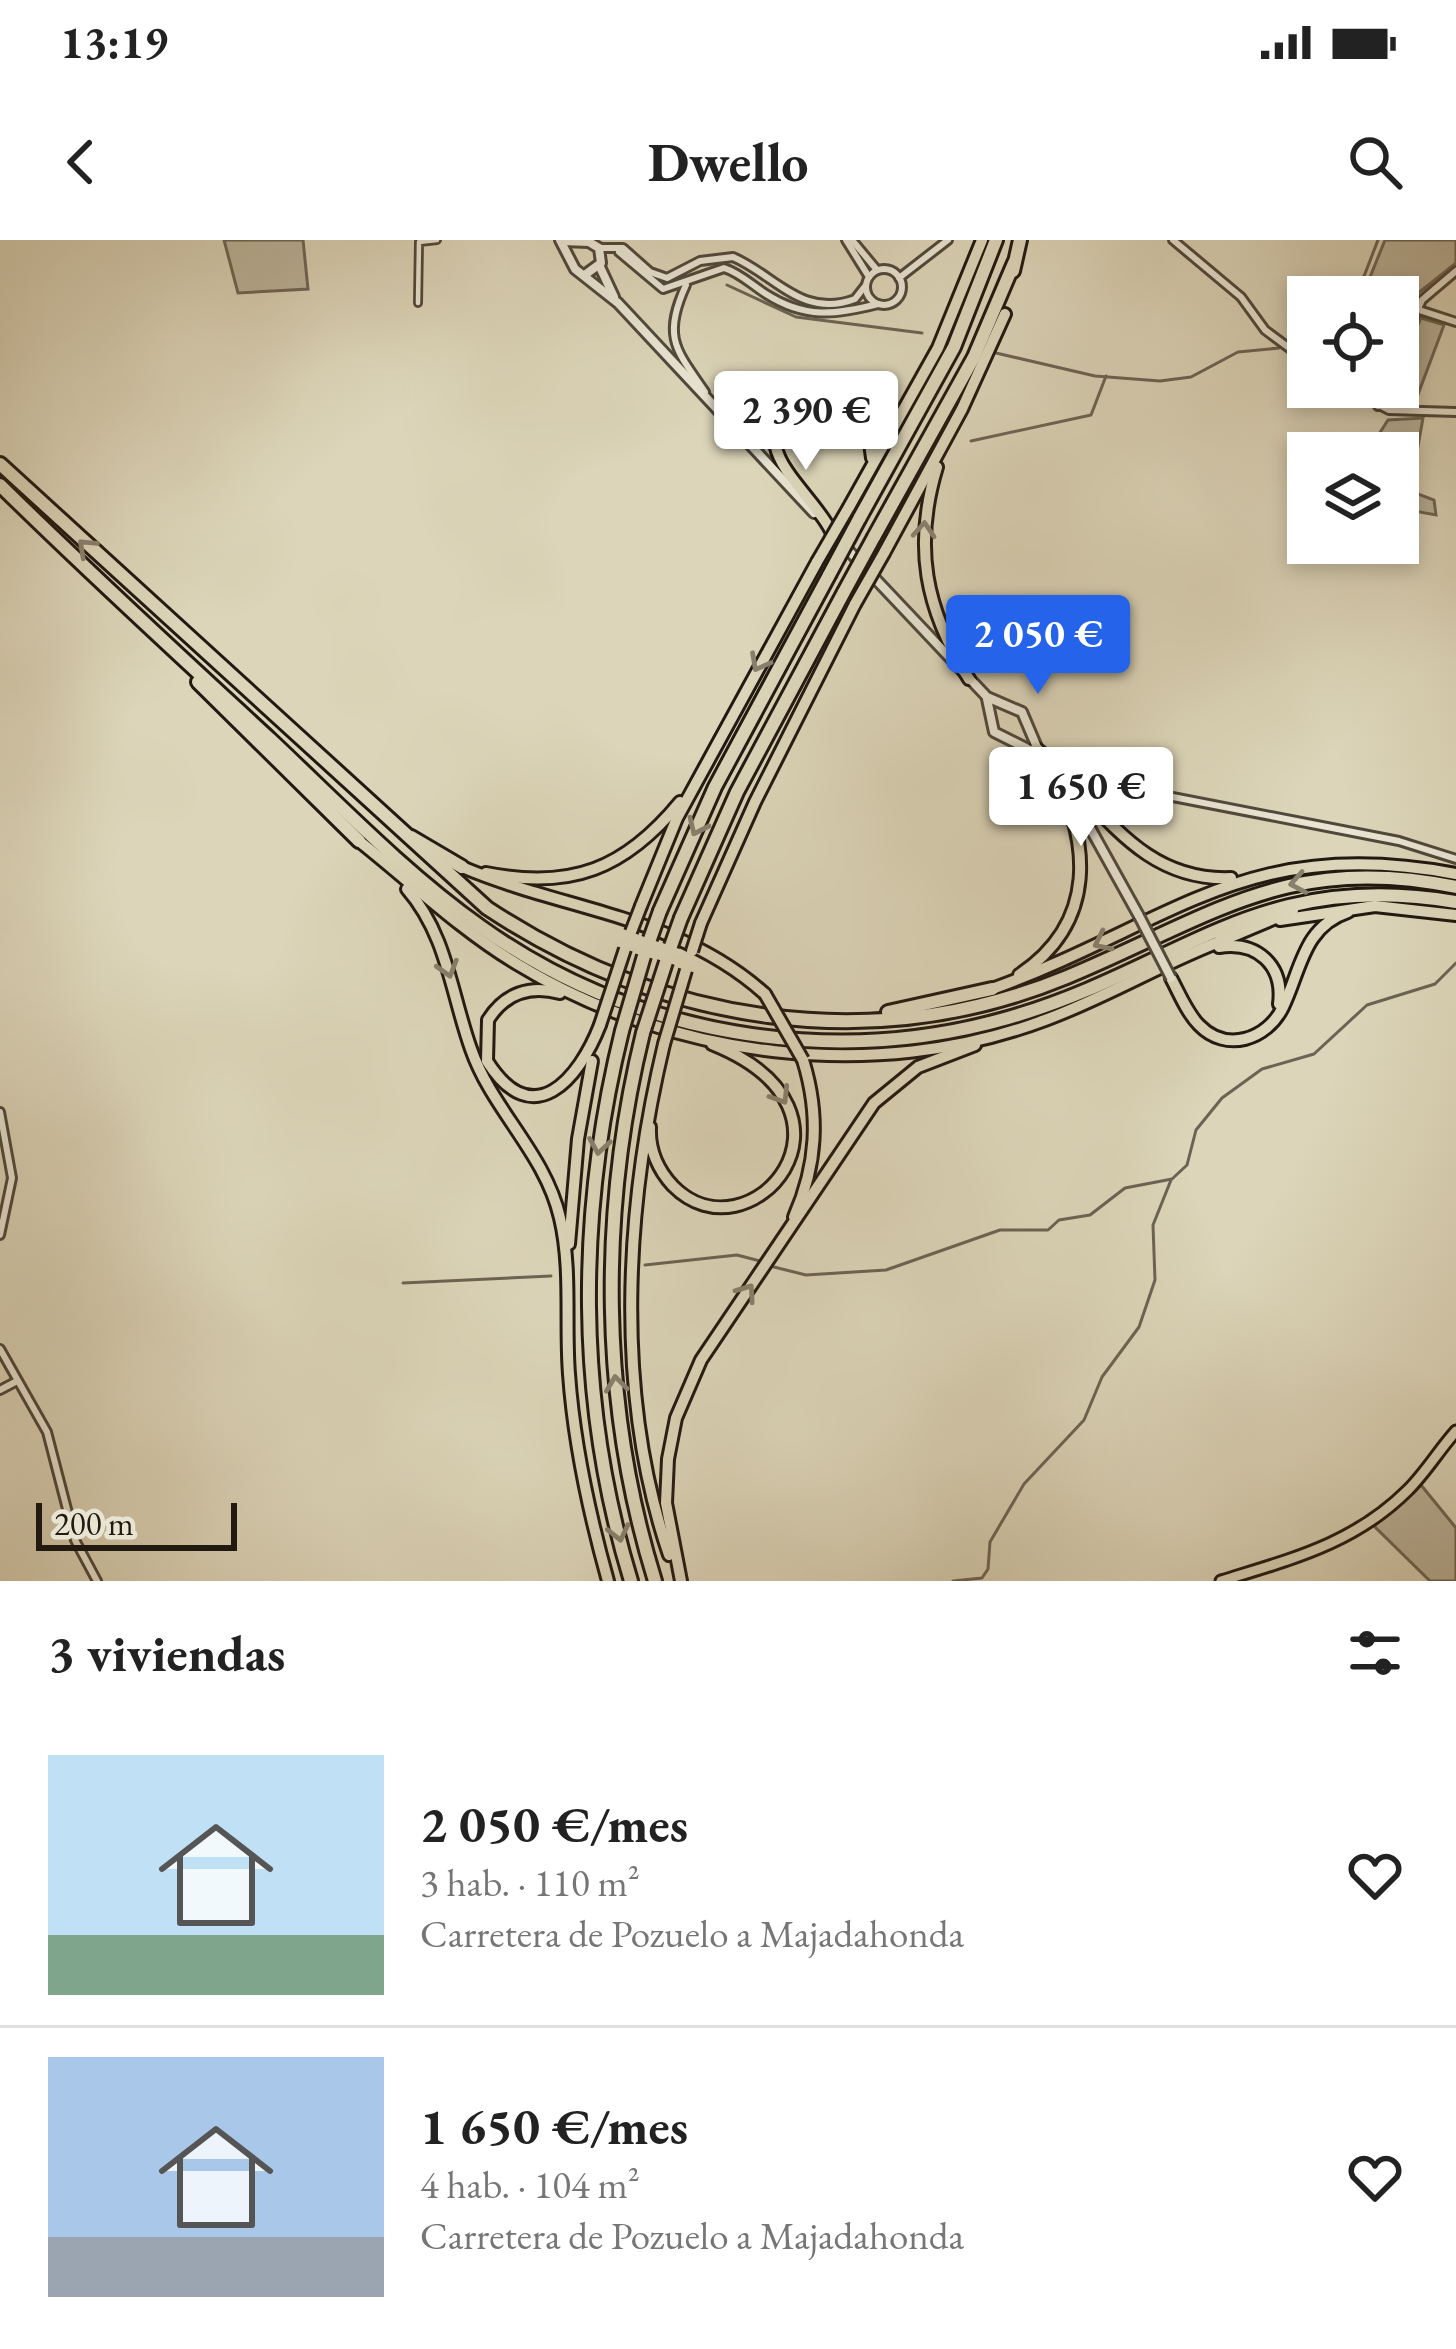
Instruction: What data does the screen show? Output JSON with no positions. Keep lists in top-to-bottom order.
{
  "scale_bar": "200 m",
  "page": {
    "status": "13:19",
    "header": "Dwello",
    "price": ["2 390 €", "2 050 €", "1 650 €"],
    "scale": "200 m",
    "heading": "3 viviendas",
    "list": [
      {
        "name": "2 050 €/mes",
        "note": "3 hab. · 110 m² · Carretera de Pozuelo a Majadahonda"
      },
      {
        "name": "1 650 €/mes",
        "note": "4 hab. · 104 m² · Carretera de Pozuelo a Majadahonda"
      }
    ]
  }
}
